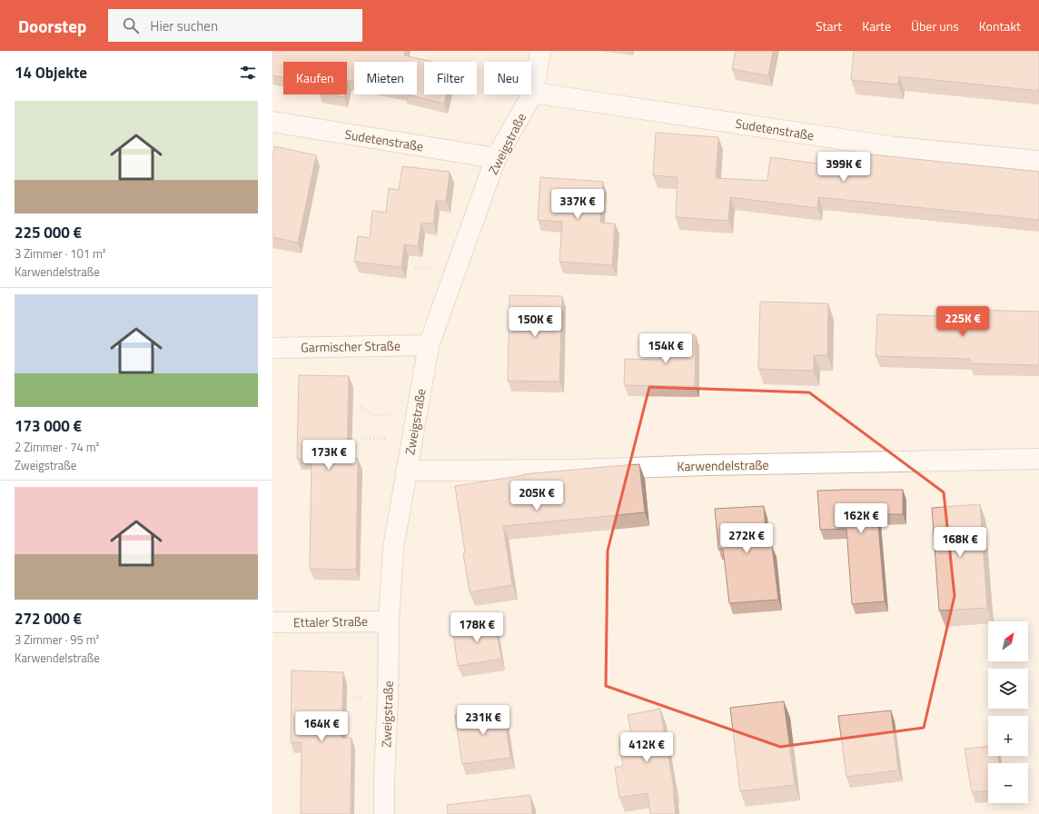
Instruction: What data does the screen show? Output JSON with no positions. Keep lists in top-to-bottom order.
{
  "streets": {
    "street": [
      "Sudetenstraße",
      "Zweigstraße",
      "Garmischer Straße",
      "Karwendelstraße",
      "Ettaler Straße"
    ]
  },
  "crossings": [
    ["Sudetenstraße", "Zweigstraße"],
    ["Zweigstraße", "Garmischer Straße"],
    ["Zweigstraße", "Karwendelstraße"],
    ["Zweigstraße", "Ettaler Straße"]
  ],
  "north": "top right",
  "page": {
    "header": "Doorstep",
    "search": "Hier suchen",
    "nav": [
      "Start",
      "Karte",
      "Über uns",
      "Kontakt"
    ],
    "heading": "14 Objekte",
    "chip": [
      "Kaufen",
      "Mieten",
      "Filter",
      "Neu"
    ],
    "list": [
      {
        "name": "225 000 €",
        "note": "3 Zimmer · 101 m² · Karwendelstraße"
      },
      {
        "name": "173 000 €",
        "note": "2 Zimmer · 74 m² · Zweigstraße"
      },
      {
        "name": "272 000 €",
        "note": "3 Zimmer · 95 m² · Karwendelstraße"
      }
    ],
    "price": [
      "399K €",
      "337K €",
      "225K €",
      "150K €",
      "154K €",
      "173K €",
      "205K €",
      "162K €",
      "272K €",
      "168K €",
      "178K €",
      "231K €",
      "164K €",
      "412K €"
    ],
    "map_buttons": ["+", "−"]
  }
}
